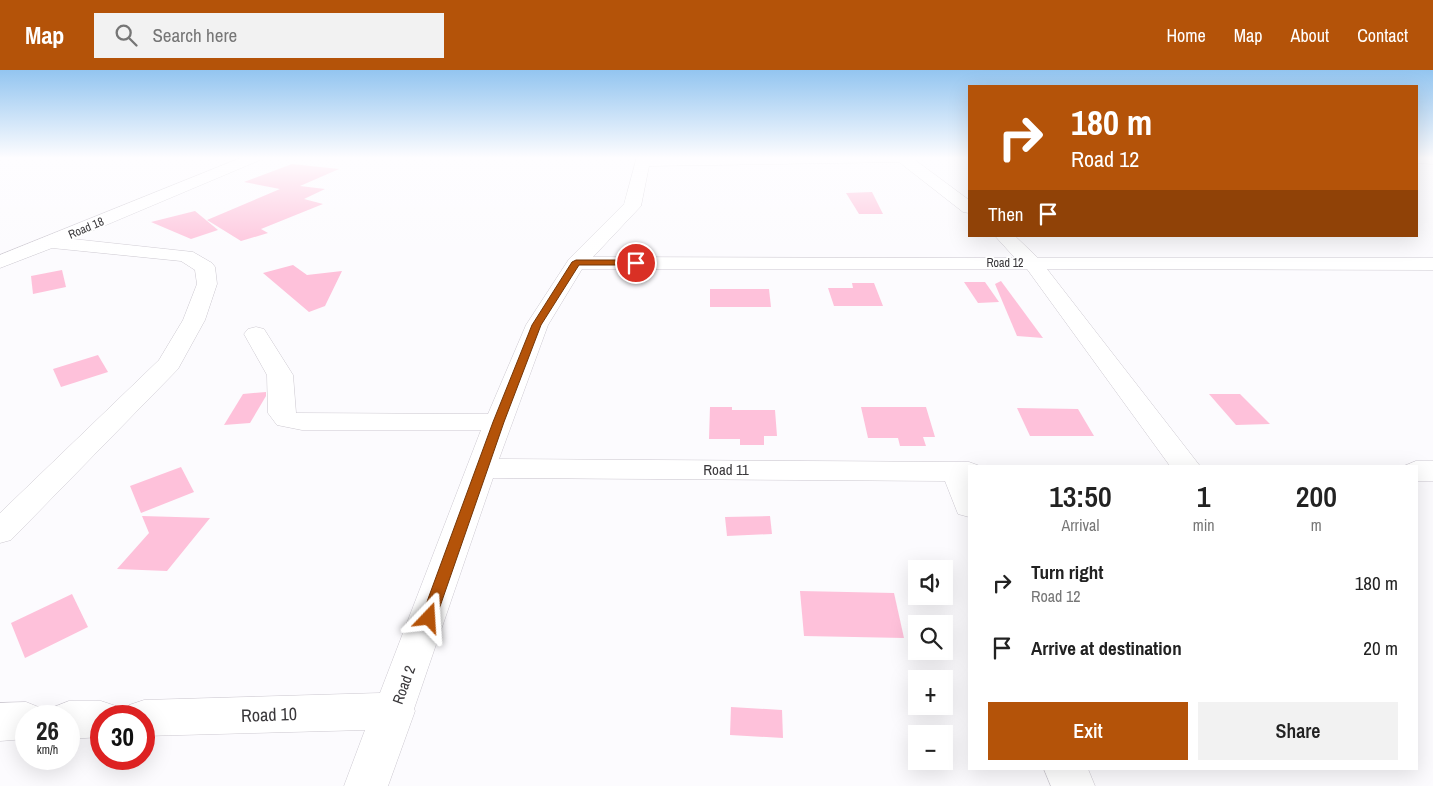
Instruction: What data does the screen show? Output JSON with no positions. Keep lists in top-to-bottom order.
{
  "streets": {
    "street": [
      "Road 18",
      "Road 12",
      "Road 11",
      "Road 2",
      "Road 10"
    ]
  },
  "crossings": [
    ["Road 12", "Road 2"],
    ["Road 11", "Road 2"],
    ["Road 2", "Road 10"]
  ],
  "page": {
    "header": "Map",
    "search": "Search here",
    "nav": [
      "Home",
      "Map",
      "About",
      "Contact"
    ],
    "turn": ["180 m", "Road 12"],
    "then": "Then",
    "eta": [
      "13:50",
      "Arrival",
      "1",
      "min",
      "200",
      "m"
    ],
    "list": [
      {
        "name": "Turn right",
        "note": "Road 12",
        "value": "180 m"
      },
      {
        "name": "Arrive at destination",
        "value": "20 m"
      }
    ],
    "map_buttons": ["+", "−"],
    "buttons": ["Exit", "Share"],
    "speed": "26 km/h",
    "limit": "30"
  }
}
